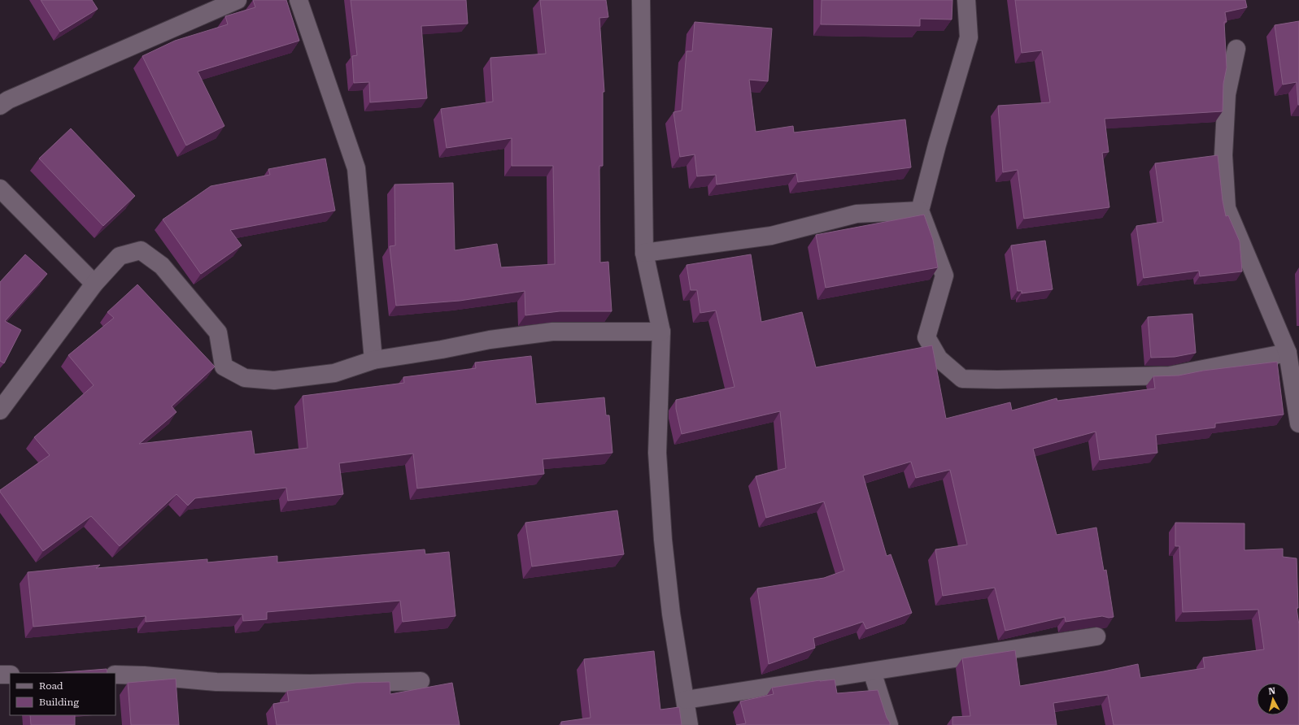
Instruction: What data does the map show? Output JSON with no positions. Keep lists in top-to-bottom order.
{
  "legend": ["Road", "Building"],
  "north": "top"
}
